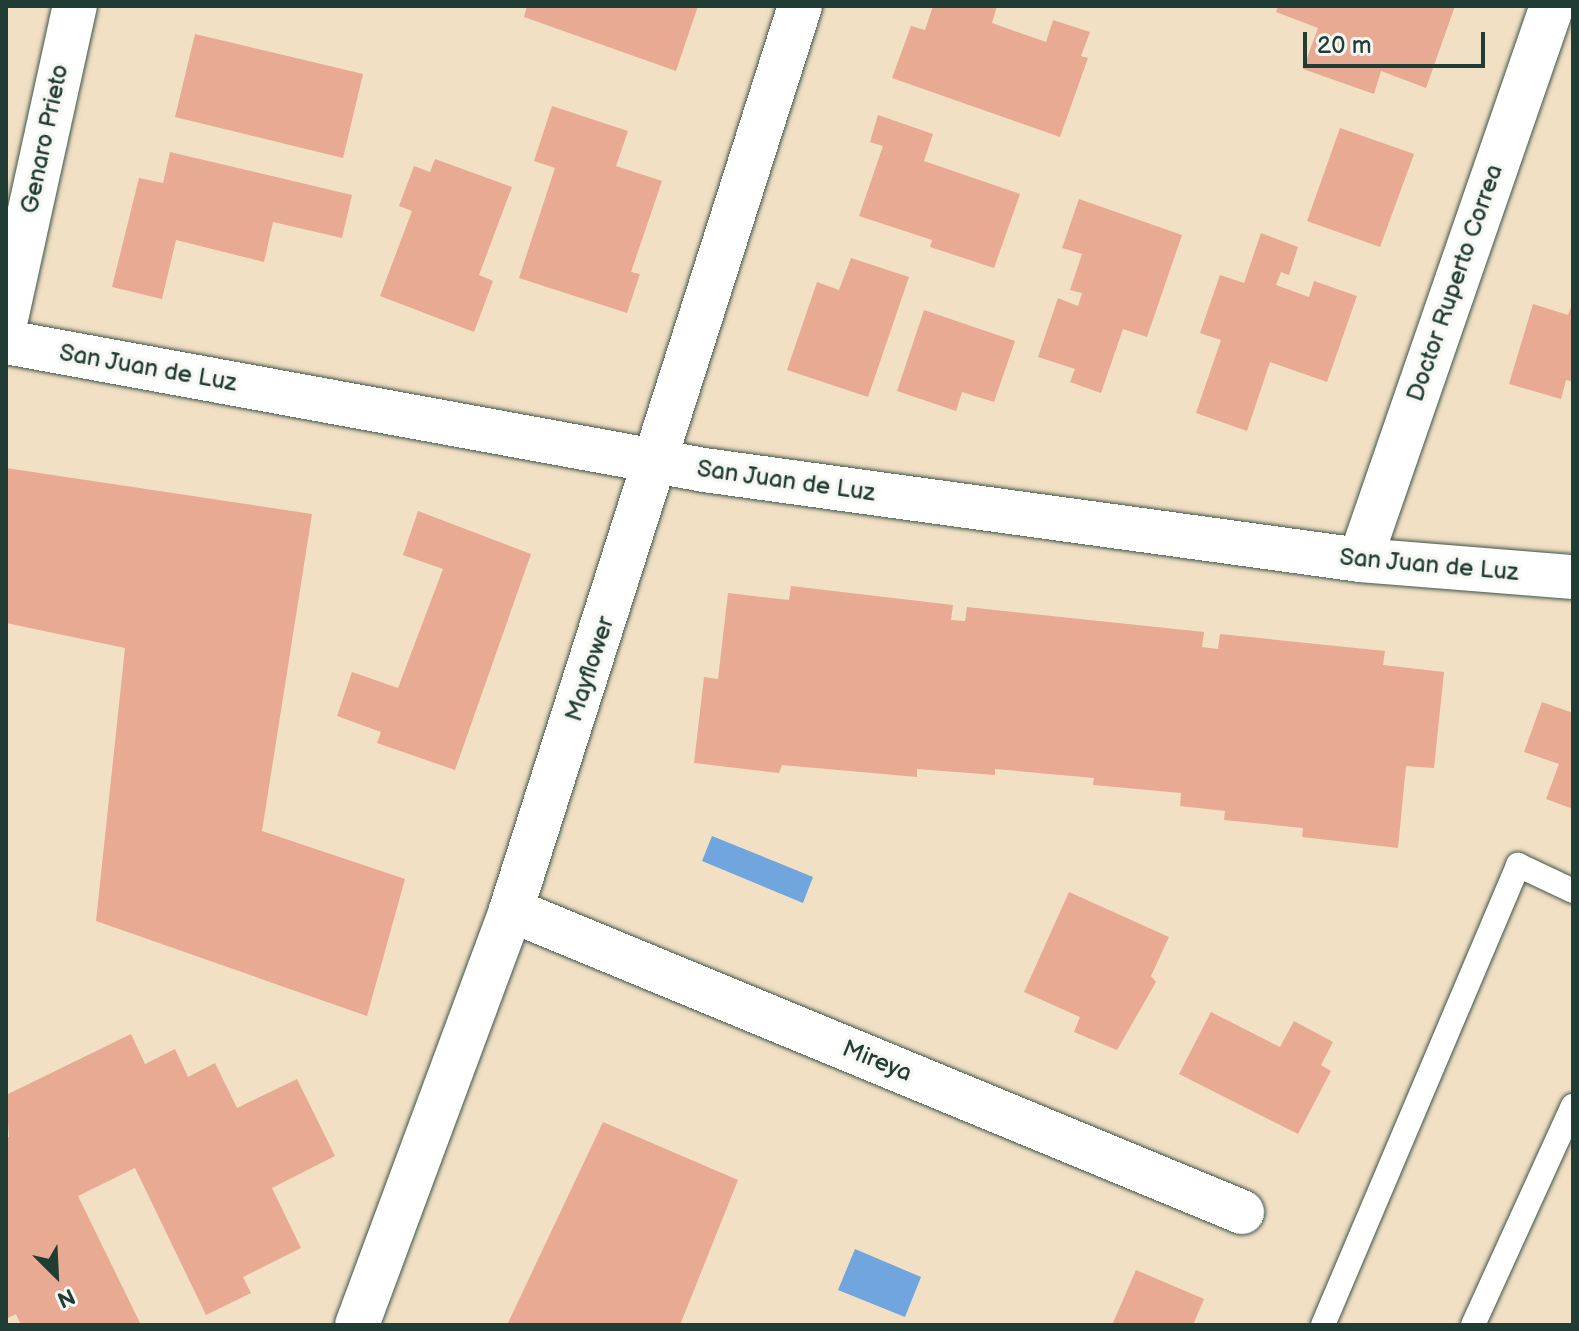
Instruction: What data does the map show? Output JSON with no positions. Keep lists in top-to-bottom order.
{
  "streets": {
    "street": [
      "Genaro Prieto",
      "Doctor Ruperto Correa",
      "San Juan de Luz",
      "Mayflower",
      "Mireya"
    ]
  },
  "crossings": [
    ["Doctor Ruperto Correa", "San Juan de Luz"],
    ["San Juan de Luz", "Mayflower"],
    ["Mayflower", "Mireya"]
  ],
  "scale_bar": "20 m",
  "north": "bottom right"
}
